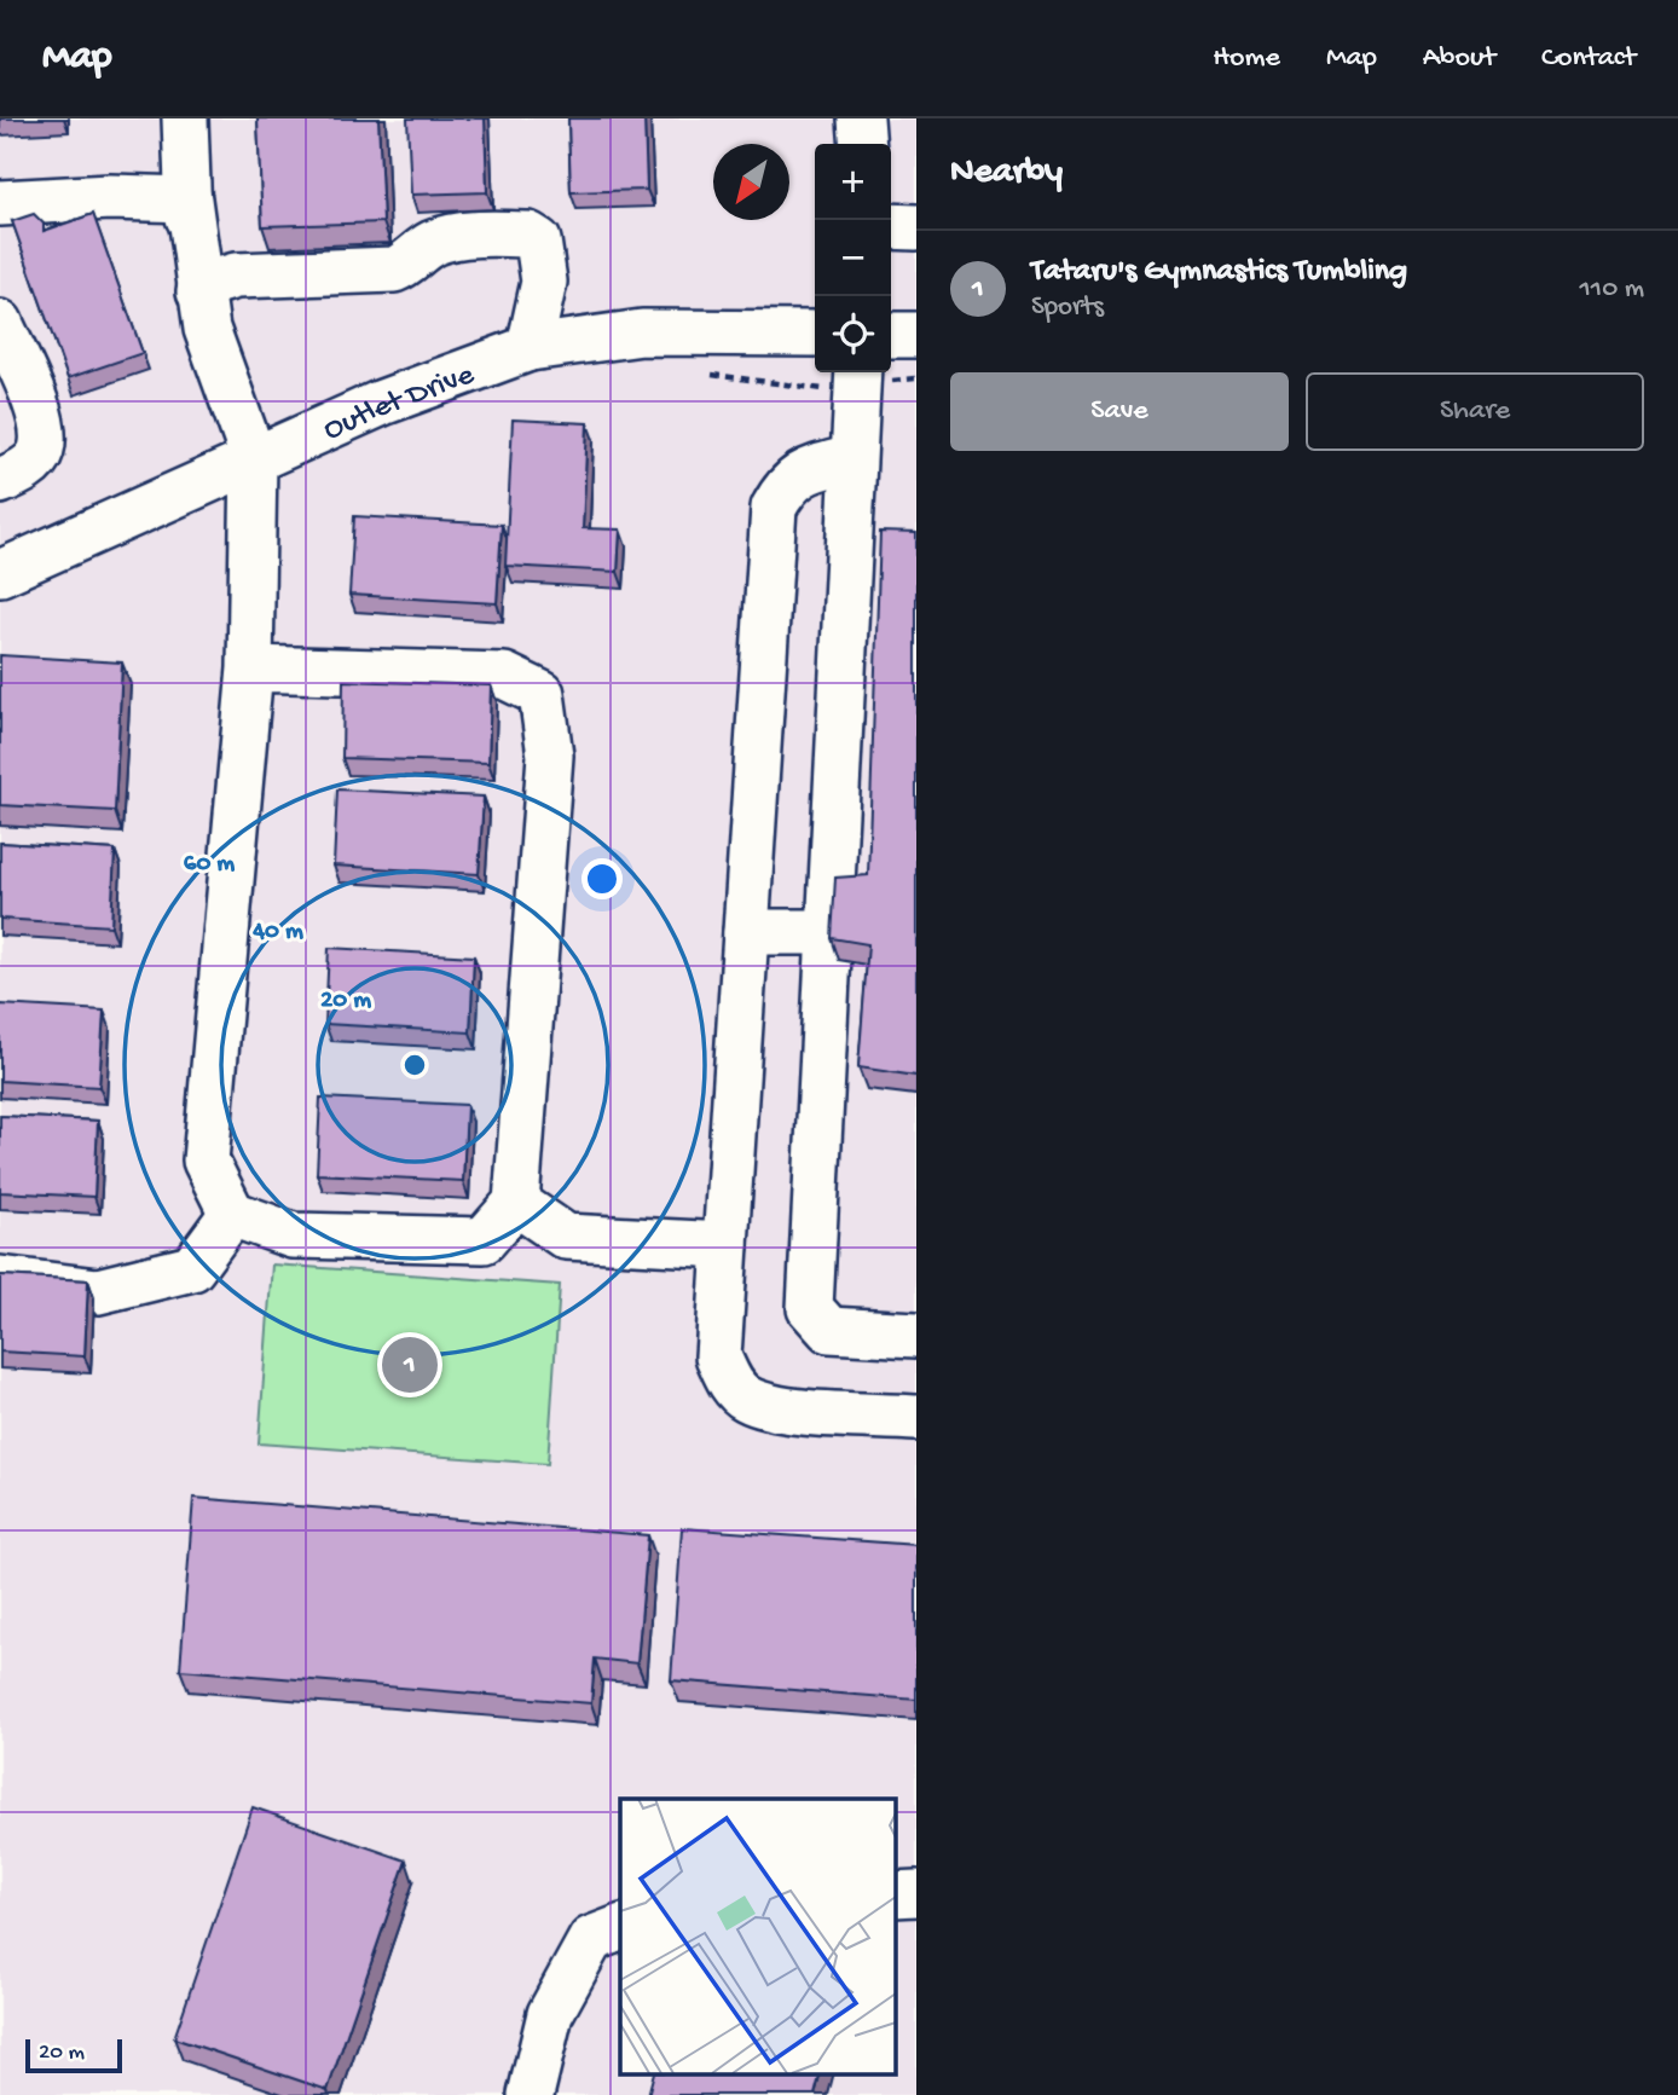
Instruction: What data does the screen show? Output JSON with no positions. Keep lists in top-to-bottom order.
{
  "streets": {
    "street": ["Outlet Drive"]
  },
  "scale_bar": "20 m",
  "north": "bottom left",
  "page": {
    "header": "Map",
    "nav": [
      "Home",
      "Map",
      "About",
      "Contact"
    ],
    "heading": "Nearby",
    "map_buttons": ["+", "−"],
    "list": [
      {
        "mark": "1",
        "name": "Tataru's Gymnastics Tumbling",
        "note": "Sports",
        "value": "110 m"
      }
    ],
    "buttons": ["Save", "Share"],
    "pins": "1",
    "scale": "20 m"
  },
  "rings": ["60 m", "40 m", "20 m"]
}
